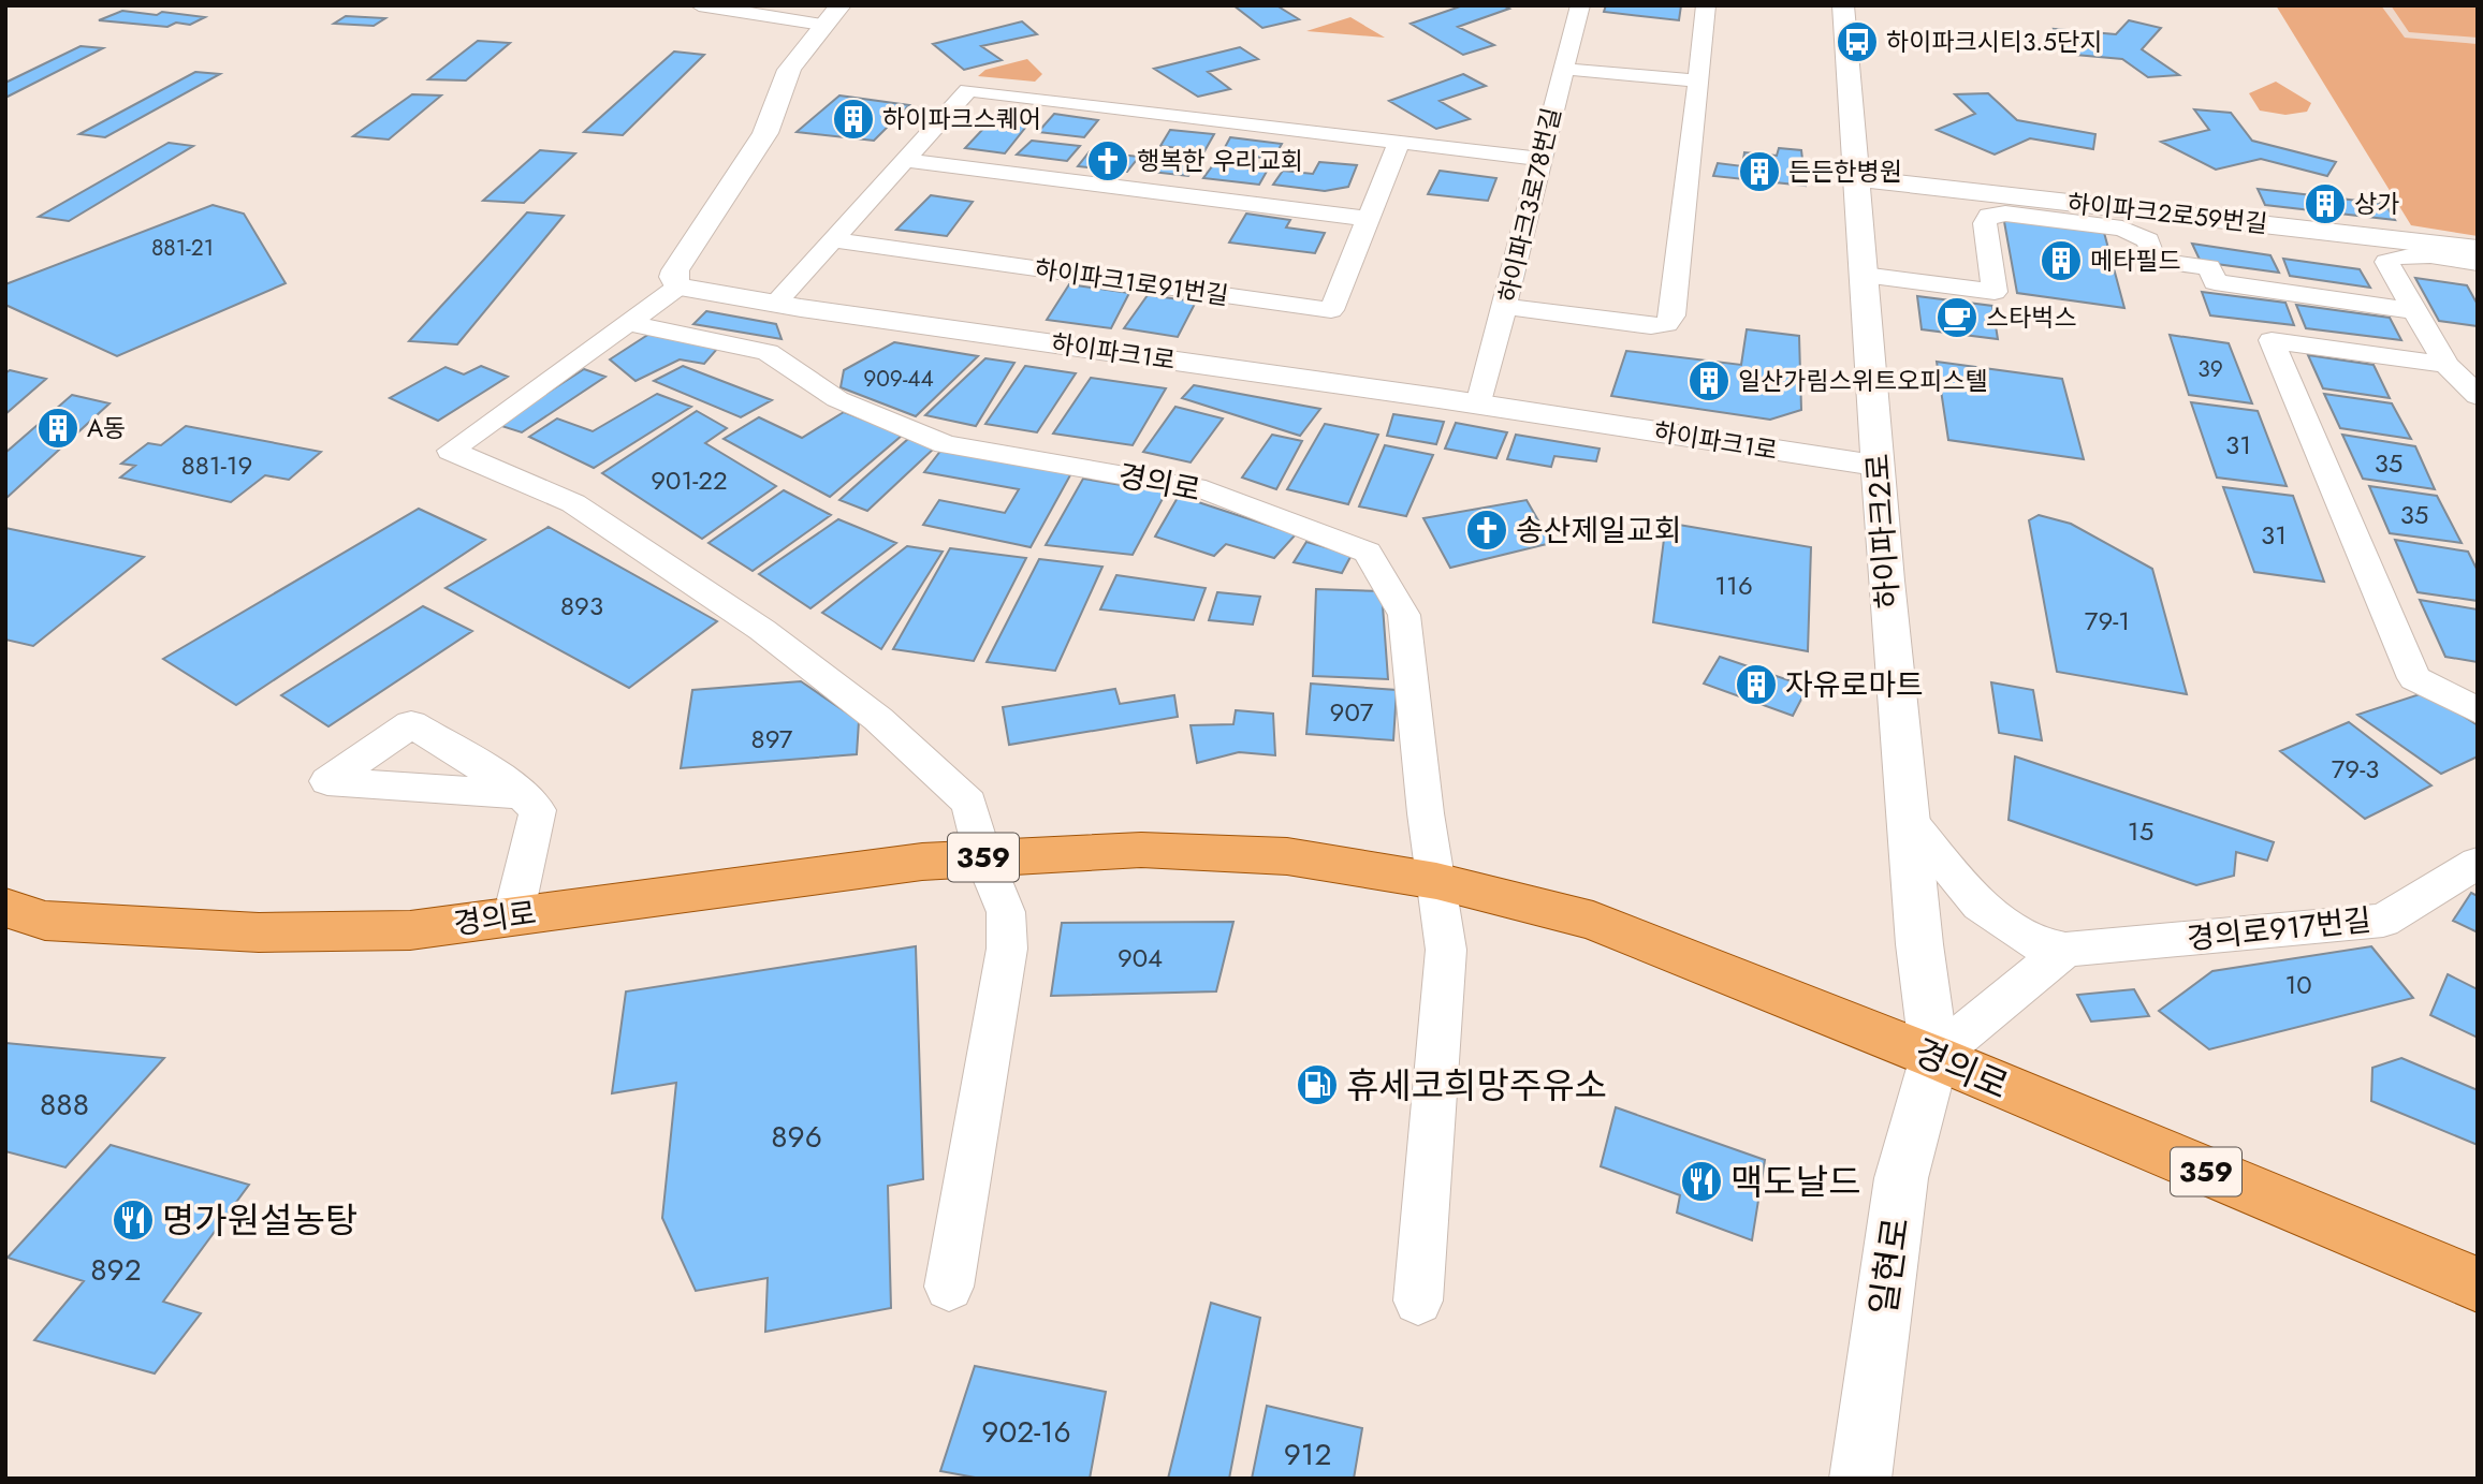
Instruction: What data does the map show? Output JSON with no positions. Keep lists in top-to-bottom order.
{
  "streets": {
    "main road": ["경의로", "359"],
    "street": [
      "하이파크3로78번길",
      "하이파크2로59번길",
      "하이파크1로91번길",
      "하이파크1로",
      "하이파크2로",
      "경의로917번길",
      "일현로"
    ]
  },
  "crossings": [
    ["하이파크3로78번길", "하이파크1로"],
    ["하이파크2로59번길", "하이파크2로"],
    ["하이파크1로", "하이파크2로"],
    ["경의로", "하이파크2로"],
    ["경의로", "일현로"],
    ["하이파크2로", "일현로"]
  ],
  "places": {
    "bus stop": ["하이파크시티3.5단지"],
    "building": [
      "하이파크스퀘어",
      "든든한병원",
      "상가",
      "메타필드",
      "일산가림스위트오피스텔",
      "A동",
      "자유로마트"
    ],
    "church": ["행복한 우리교회", "송산제일교회"],
    "cafe": ["스타벅스"],
    "fuel station": ["휴세코희망주유소"],
    "restaurant": ["맥도날드", "명가원설농탕"]
  },
  "house_numbers": [
    "881-21",
    "39",
    "909-44",
    "31",
    "35",
    "881-19",
    "901-22",
    "35",
    "31",
    "116",
    "893",
    "79-1",
    "907",
    "897",
    "79-3",
    "15",
    "904",
    "10",
    "888",
    "896",
    "892",
    "902-16",
    "912"
  ]
}
